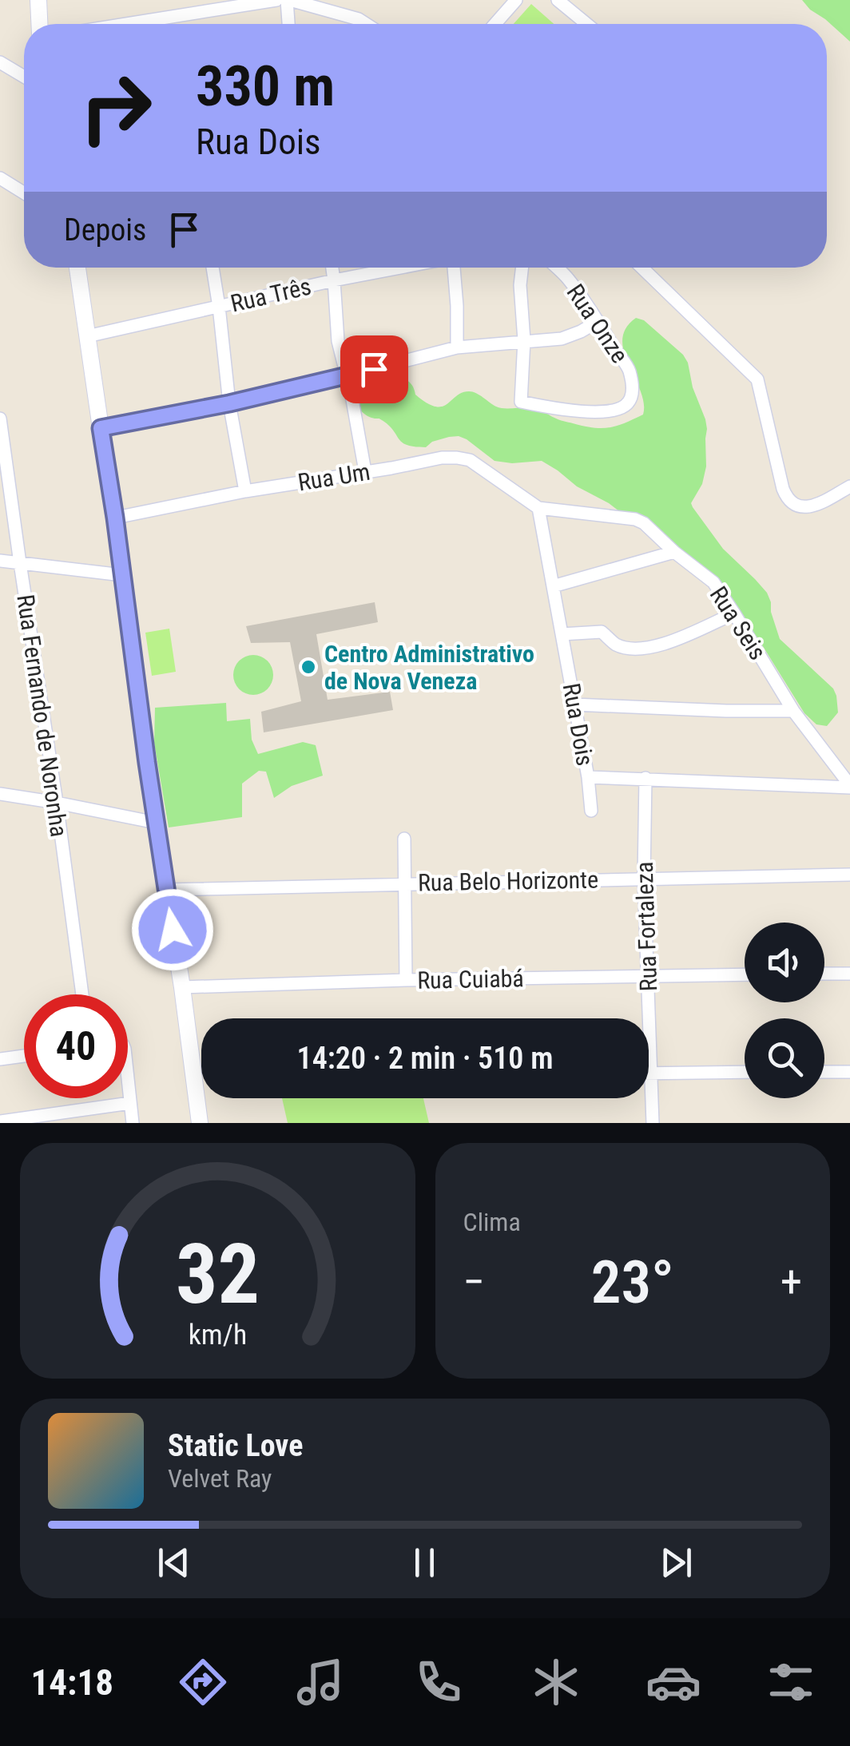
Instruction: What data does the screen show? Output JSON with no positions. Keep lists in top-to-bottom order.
{
  "streets": {
    "street": [
      "Rua Três",
      "Rua Onze",
      "Rua Um",
      "Rua Seis",
      "Rua Fernando de Noronha",
      "Rua Dois",
      "Rua Belo Horizonte",
      "Rua Fortaleza",
      "Rua Cuiabá"
    ]
  },
  "crossings": [
    ["Rua Um", "Rua Seis"],
    ["Rua Um", "Rua Dois"],
    ["Rua Seis", "Rua Dois"],
    ["Rua Dois", "Rua Fortaleza"],
    ["Rua Belo Horizonte", "Rua Fortaleza"],
    ["Rua Fortaleza", "Rua Cuiabá"]
  ],
  "places": ["Centro Administrativo de Nova Veneza"],
  "page": {
    "turn": ["330 m", "Rua Dois"],
    "then": "Depois",
    "limit": "40",
    "trip": "14:20 · 2 min · 510 m",
    "tile": "Clima",
    "heat": ["−", "23°", "+"],
    "song": ["Static Love", "Velvet Ray"],
    "tabs": "14:18",
    "gauge": ["32", "km/h"]
  }
}
